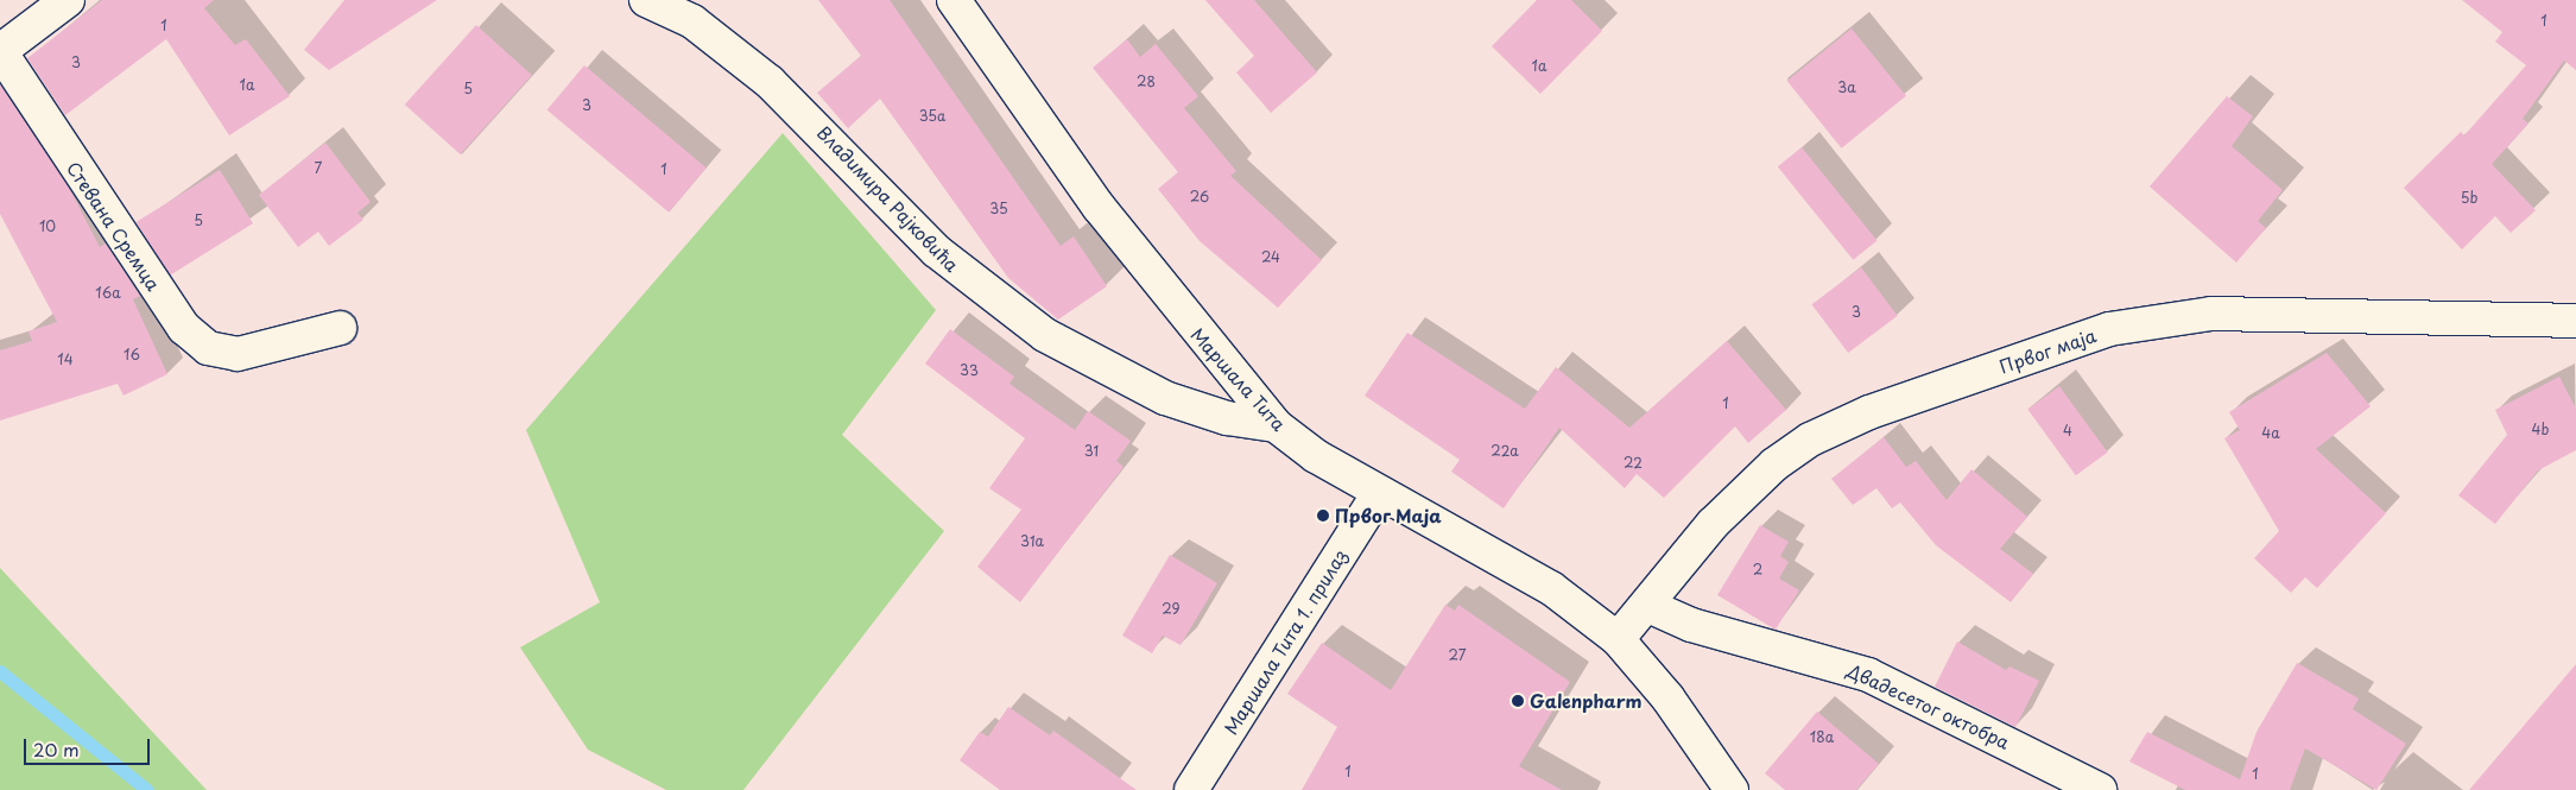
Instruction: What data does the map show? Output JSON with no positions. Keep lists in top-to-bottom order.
{
  "streets": {
    "street": [
      "Владимира Рајковића",
      "Стевана Сремца",
      "Првог маја",
      "Маршала Тита",
      "Маршала Тита 1. прилаз",
      "Двадесетог октобра"
    ]
  },
  "crossings": [
    ["Владимира Рајковића", "Маршала Тита"],
    ["Првог маја", "Маршала Тита"],
    ["Првог маја", "Двадесетог октобра"],
    ["Маршала Тита", "Маршала Тита 1. прилаз"]
  ],
  "places": ["Првог Маја", "Galenpharm"],
  "house_numbers": [
    "1",
    "1",
    "3",
    "1a",
    "28",
    "1a",
    "3a",
    "5",
    "3",
    "35a",
    "7",
    "1",
    "26",
    "5b",
    "35",
    "5",
    "10",
    "24",
    "16a",
    "3",
    "16",
    "14",
    "33",
    "1",
    "4b",
    "4",
    "4a",
    "31",
    "22a",
    "22",
    "31a",
    "2",
    "29",
    "27",
    "18a",
    "1",
    "1"
  ],
  "scale_bar": "20 m"
}
